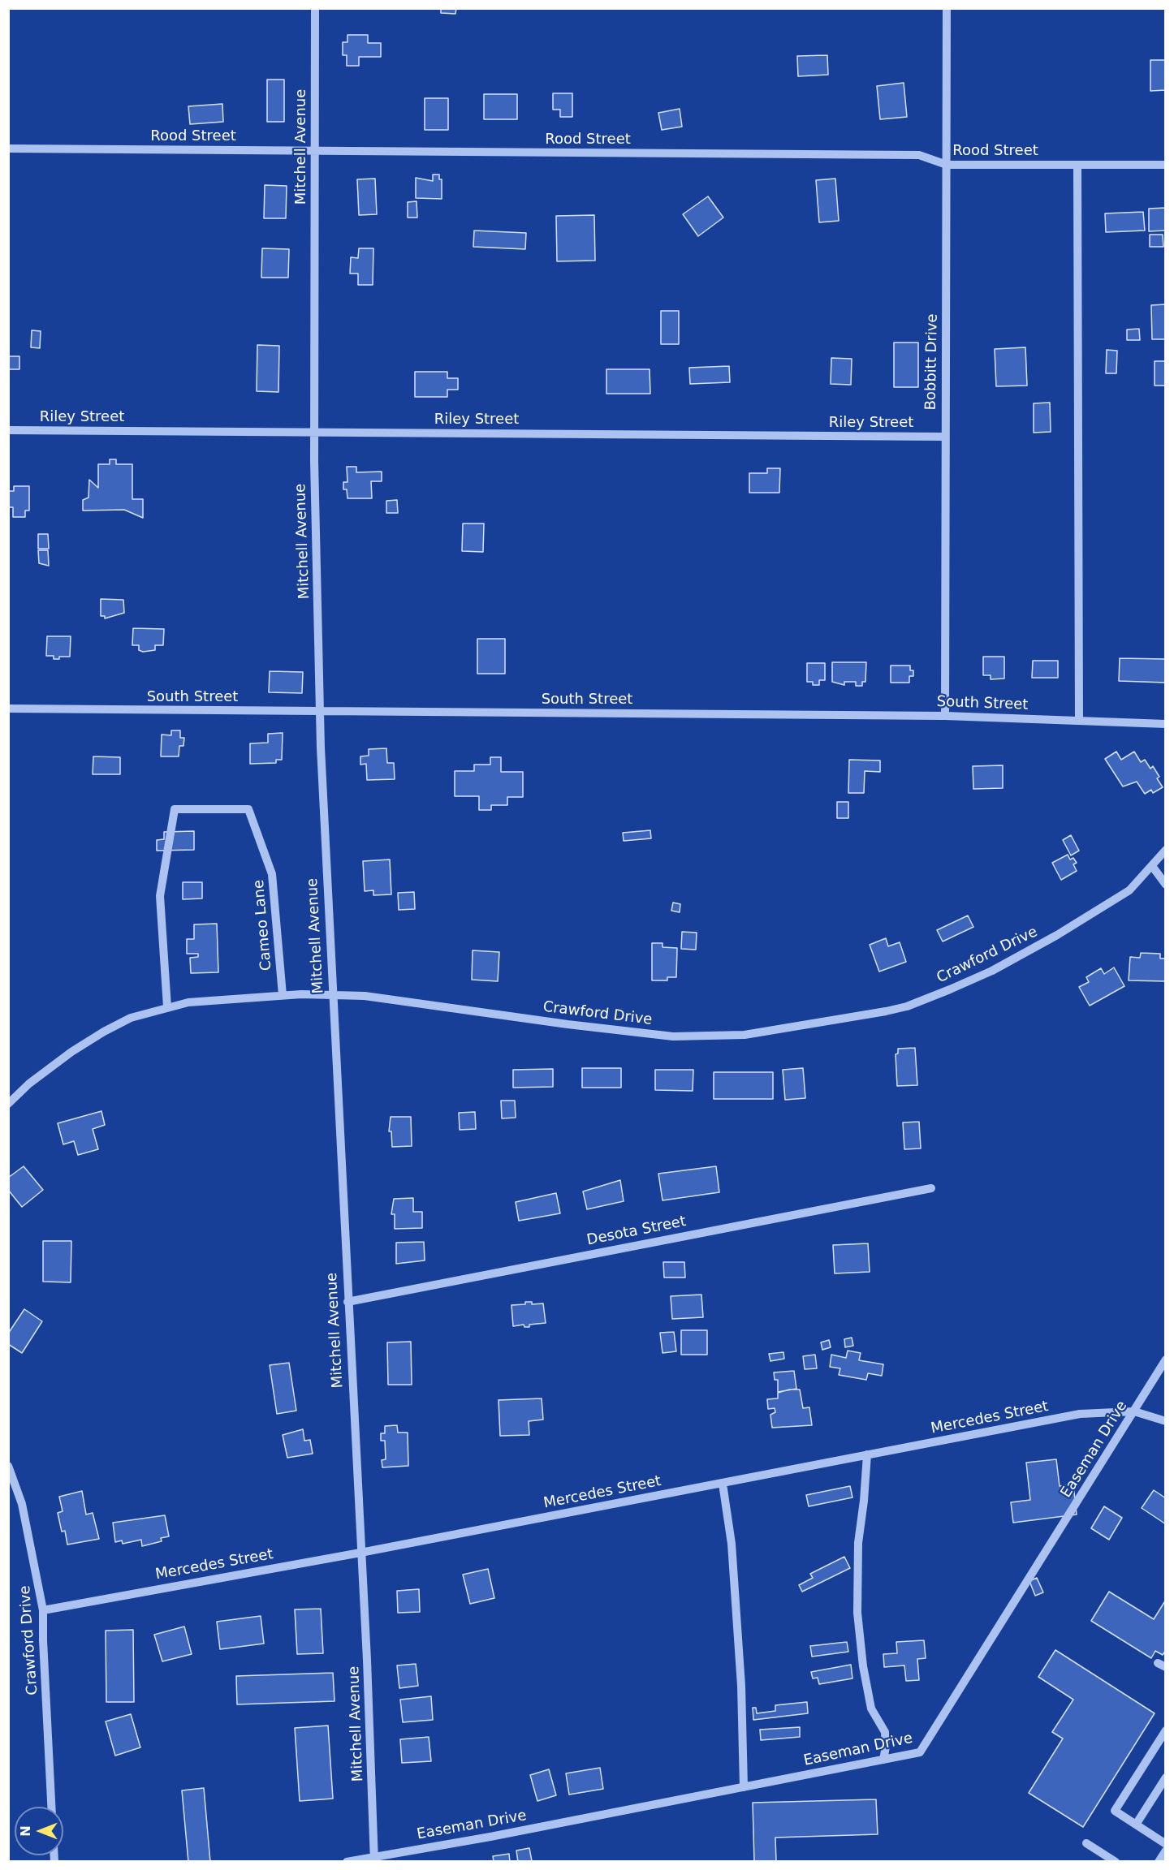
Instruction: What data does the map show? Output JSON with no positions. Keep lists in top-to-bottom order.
{
  "streets": {
    "street": [
      "Rood Street",
      "Mitchell Avenue",
      "Bobbitt Drive",
      "Riley Street",
      "South Street",
      "Cameo Lane",
      "Crawford Drive",
      "Desota Street",
      "Mercedes Street",
      "Easeman Drive"
    ]
  },
  "crossings": [
    ["Rood Street", "Mitchell Avenue"],
    ["Rood Street", "Bobbitt Drive"],
    ["Mitchell Avenue", "Riley Street"],
    ["Mitchell Avenue", "South Street"],
    ["Mitchell Avenue", "Crawford Drive"],
    ["Mitchell Avenue", "Desota Street"],
    ["Mitchell Avenue", "Mercedes Street"],
    ["Mitchell Avenue", "Easeman Drive"],
    ["Bobbitt Drive", "Riley Street"],
    ["Bobbitt Drive", "South Street"],
    ["Cameo Lane", "Crawford Drive"],
    ["Crawford Drive", "Mercedes Street"],
    ["Mercedes Street", "Easeman Drive"]
  ],
  "north": "left"
}
